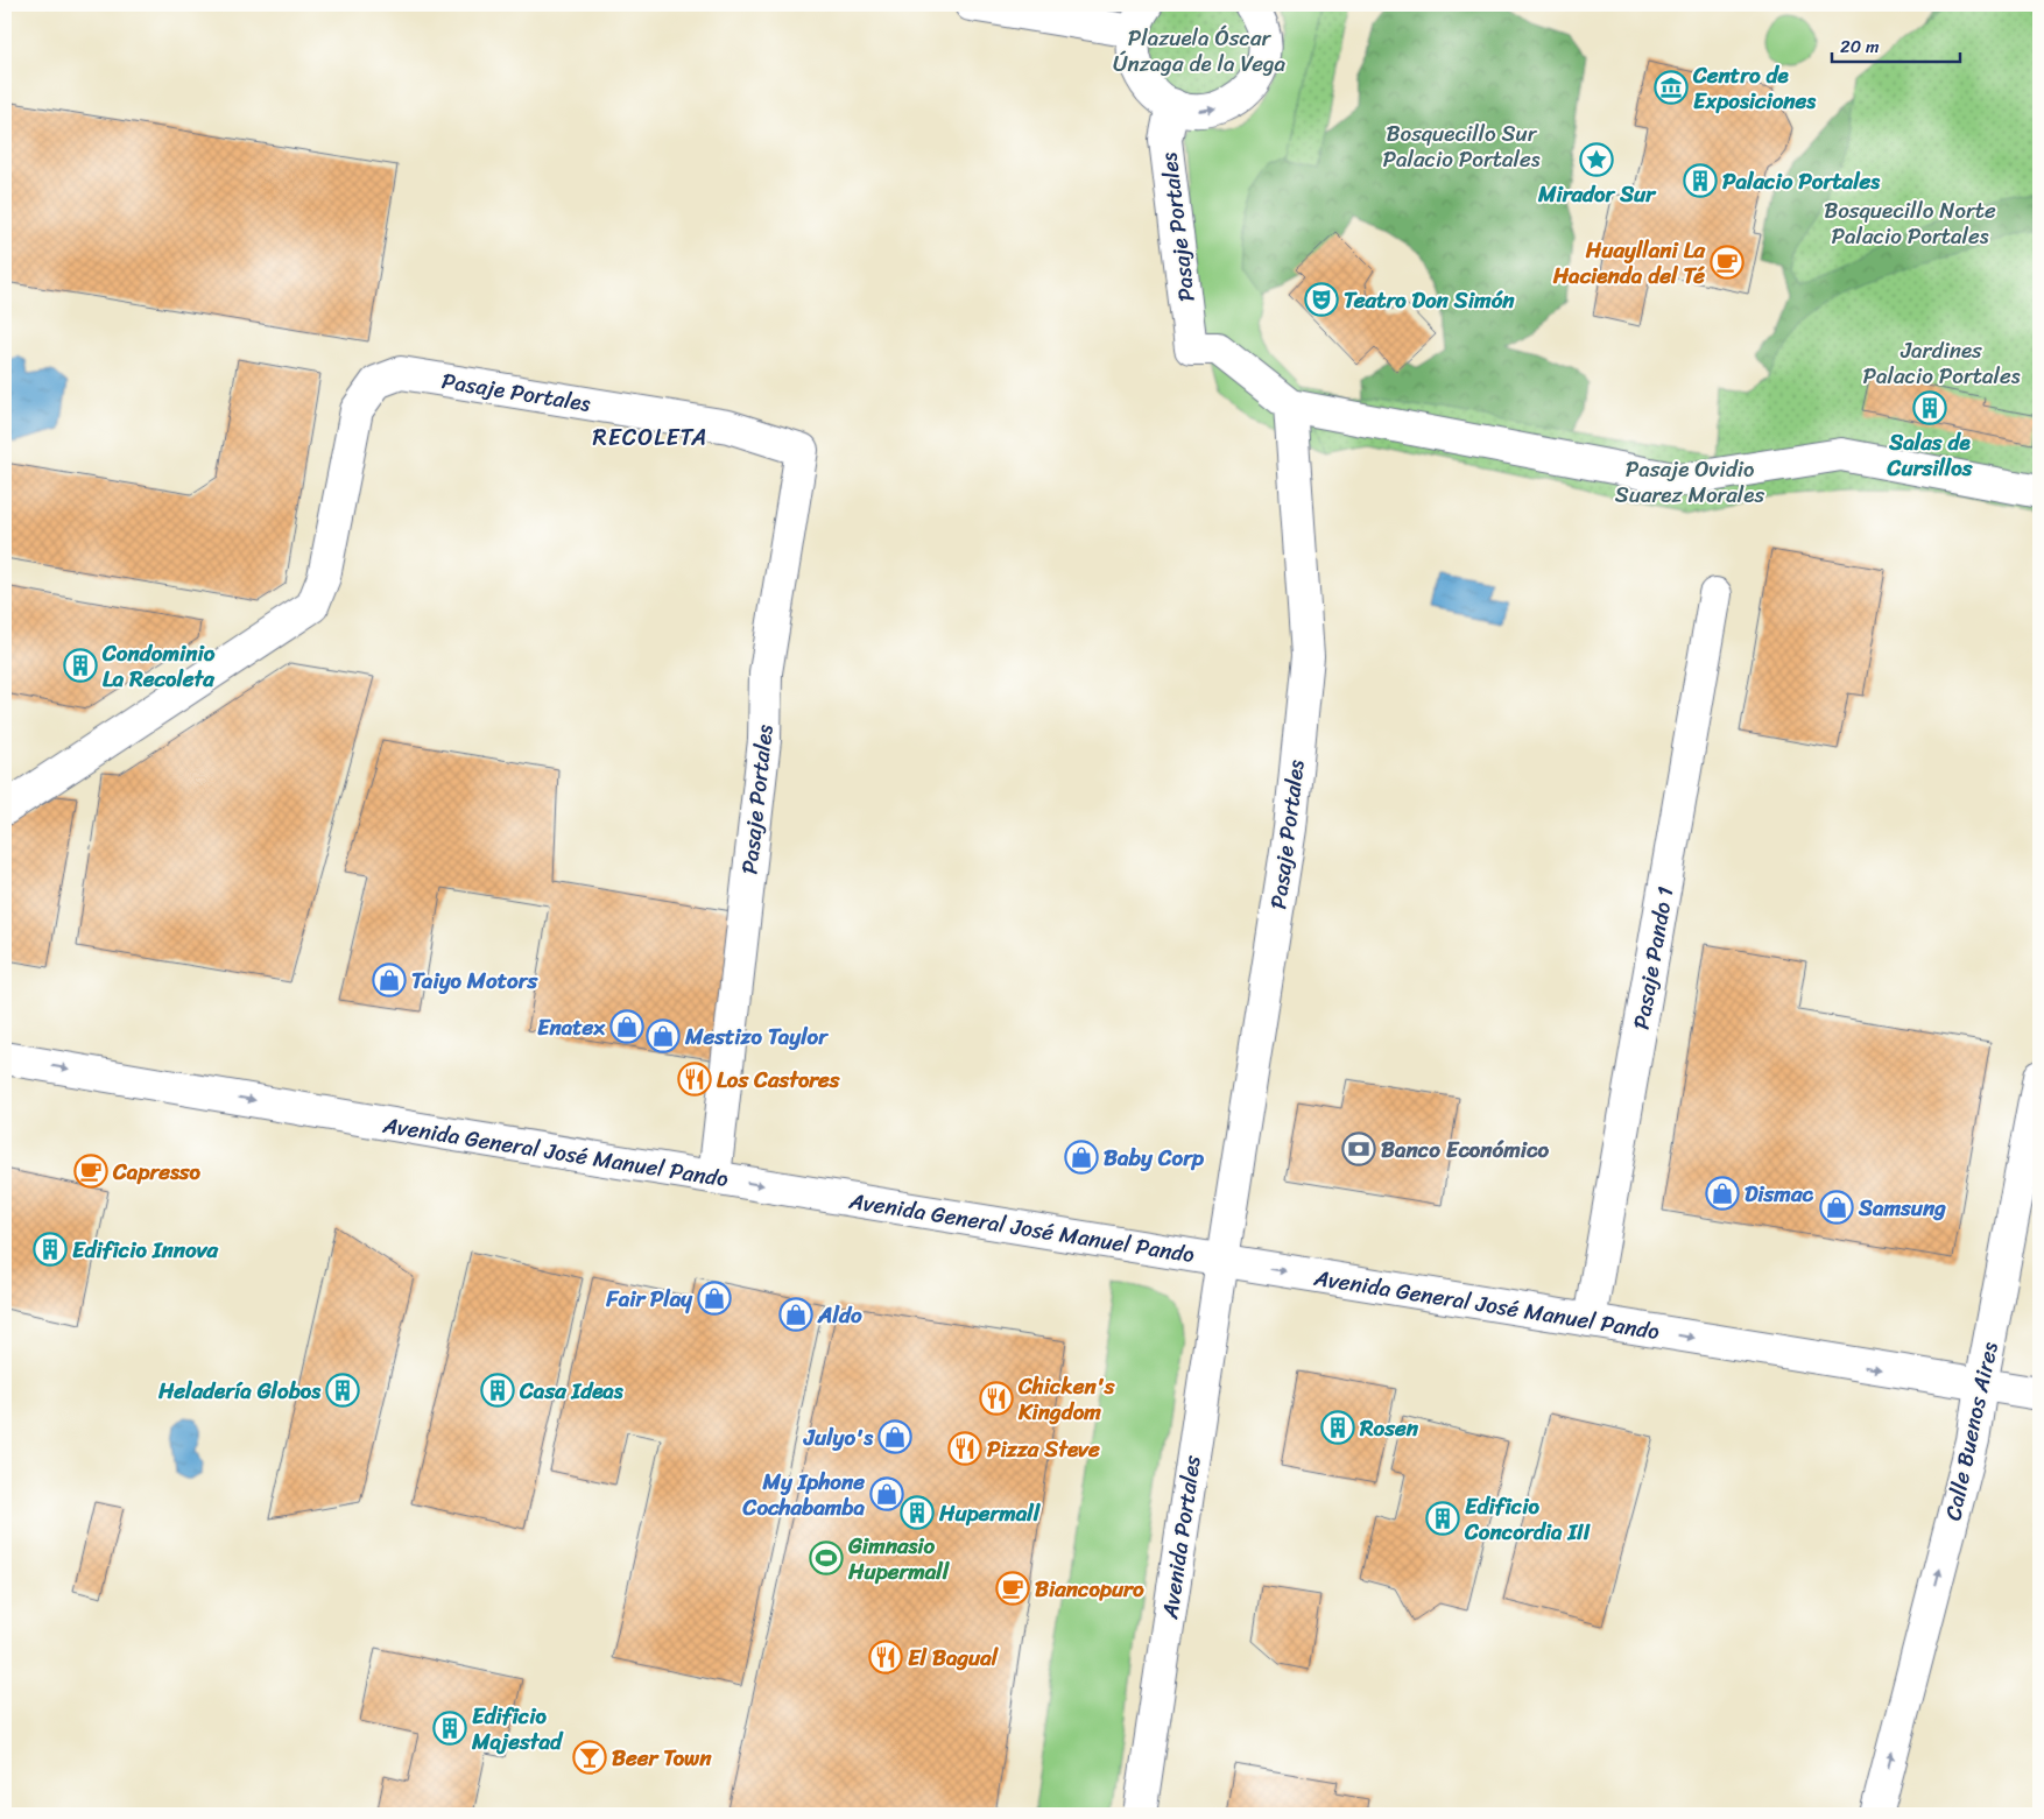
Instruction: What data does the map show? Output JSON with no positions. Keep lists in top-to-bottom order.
{
  "streets": {
    "street": [
      "Pasaje Portales",
      "Pasaje Pando 1",
      "Avenida General José Manuel Pando",
      "Calle Buenos Aires",
      "Avenida Portales"
    ]
  },
  "crossings": [
    ["Pasaje Portales", "Avenida General José Manuel Pando"],
    ["Pasaje Portales", "Avenida Portales"],
    ["Pasaje Pando 1", "Avenida General José Manuel Pando"],
    ["Avenida General José Manuel Pando", "Calle Buenos Aires"],
    ["Avenida General José Manuel Pando", "Avenida Portales"]
  ],
  "one_way": ["Avenida General José Manuel Pando", "Calle Buenos Aires"],
  "districts": ["RECOLETA"],
  "parks": [
    "Plazuela Óscar Únzaga de la Vega",
    "Bosquecillo Sur Palacio Portales",
    "Bosquecillo Norte Palacio Portales",
    "Jardines Palacio Portales",
    "Pasaje Ovidio Suarez Morales"
  ],
  "places": {
    "museum": ["Centro de Exposiciones"],
    "place": ["Mirador Sur"],
    "building": [
      "Palacio Portales",
      "Salas de Cursillos",
      "Condominio La Recoleta",
      "Edificio Innova",
      "Heladería Globos",
      "Casa Ideas",
      "Rosen",
      "Hupermall",
      "Edificio Concordia III",
      "Edificio Majestad"
    ],
    "cafe": ["Huayllani La Hacienda del Té", "Capresso", "Biancopuro"],
    "theatre": ["Teatro Don Simón"],
    "shop": [
      "Taiyo Motors",
      "Enatex",
      "Mestizo Taylor",
      "Baby Corp",
      "Dismac",
      "Samsung",
      "Fair Play",
      "Aldo",
      "Julyo's",
      "My Iphone Cochabamba"
    ],
    "restaurant": [
      "Los Castores",
      "Chicken's Kingdom",
      "Pizza Steve",
      "El Bagual"
    ],
    "bank": ["Banco Económico"],
    "sports": ["Gimnasio Hupermall"],
    "bar": ["Beer Town"]
  },
  "scale_bar": "20 m"
}
